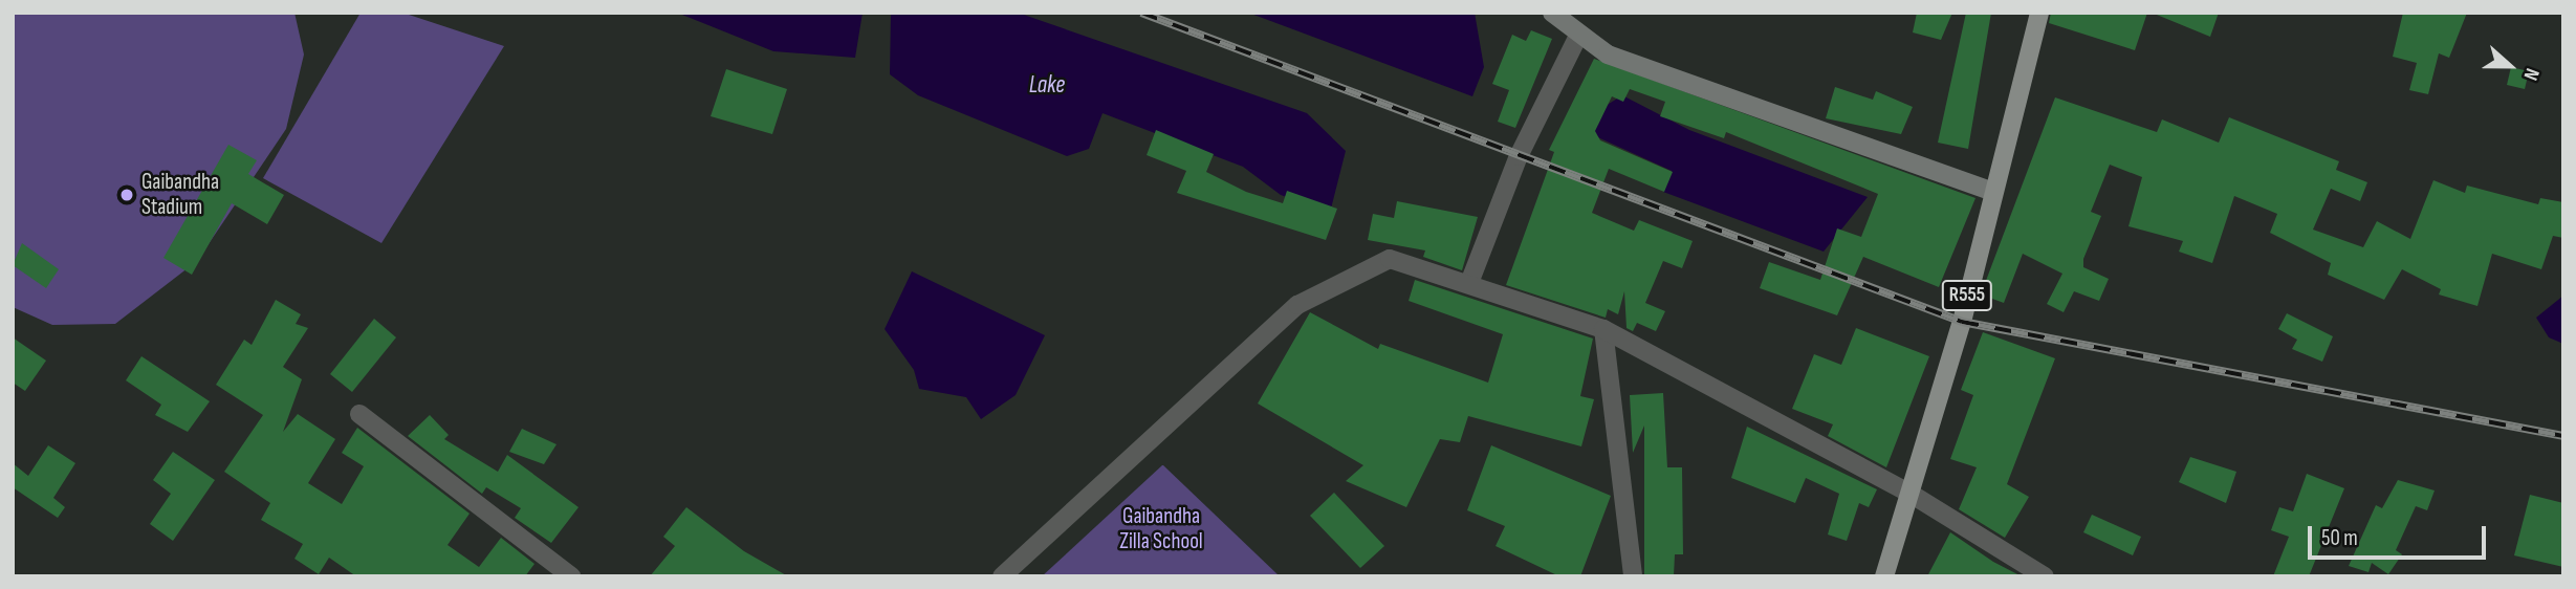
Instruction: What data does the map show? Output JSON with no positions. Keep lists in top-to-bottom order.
{
  "streets": {
    "main road": ["R555"]
  },
  "water": ["Lake"],
  "parks": ["Gaibandha Zilla School"],
  "places": ["Gaibandha Stadium"],
  "scale_bar": "50 m",
  "north": "right"
}
